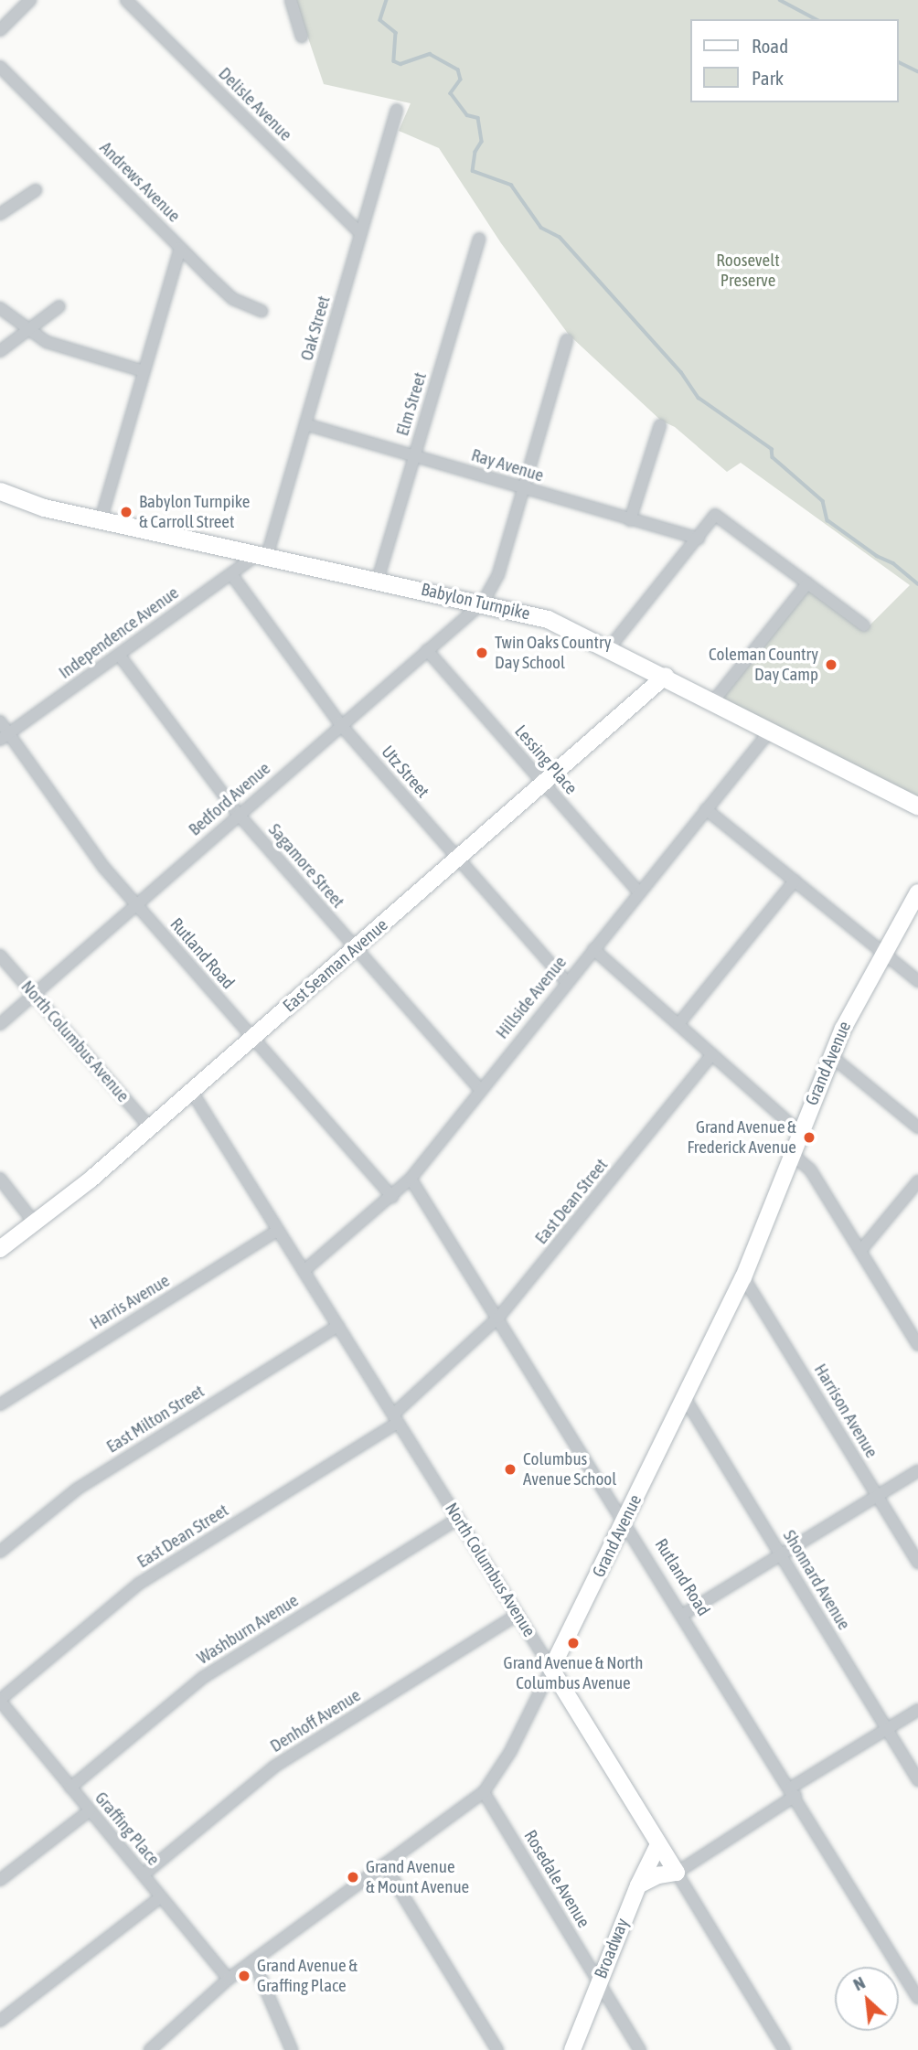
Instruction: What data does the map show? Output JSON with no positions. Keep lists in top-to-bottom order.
{
  "streets": {
    "main road": ["Babylon Turnpike"],
    "street": [
      "Delisle Avenue",
      "Andrews Avenue",
      "Oak Street",
      "Elm Street",
      "Ray Avenue",
      "Independence Avenue",
      "Lessing Place",
      "Utz Street",
      "Bedford Avenue",
      "Sagamore Street",
      "Rutland Road",
      "East Seaman Avenue",
      "Hillside Avenue",
      "North Columbus Avenue",
      "Grand Avenue",
      "East Dean Street",
      "Harris Avenue",
      "Harrison Avenue",
      "East Milton Street",
      "Shonnard Avenue",
      "Washburn Avenue",
      "Denhoff Avenue",
      "Graffing Place",
      "Rosedale Avenue",
      "Broadway"
    ]
  },
  "crossings": [
    ["Delisle Avenue", "Oak Street"],
    ["Oak Street", "Ray Avenue"],
    ["Oak Street", "Babylon Turnpike"],
    ["Oak Street", "Independence Avenue"],
    ["Elm Street", "Ray Avenue"],
    ["Elm Street", "Babylon Turnpike"],
    ["Babylon Turnpike", "Independence Avenue"],
    ["Babylon Turnpike", "Bedford Avenue"],
    ["Babylon Turnpike", "East Seaman Avenue"],
    ["Babylon Turnpike", "Hillside Avenue"],
    ["Independence Avenue", "Utz Street"],
    ["Independence Avenue", "Sagamore Street"],
    ["Independence Avenue", "Rutland Road"],
    ["Lessing Place", "Bedford Avenue"],
    ["Lessing Place", "East Seaman Avenue"],
    ["Lessing Place", "Hillside Avenue"],
    ["Utz Street", "Bedford Avenue"],
    ["Utz Street", "East Seaman Avenue"],
    ["Utz Street", "Hillside Avenue"],
    ["Bedford Avenue", "Sagamore Street"],
    ["Bedford Avenue", "Rutland Road"],
    ["Bedford Avenue", "North Columbus Avenue"],
    ["Sagamore Street", "East Seaman Avenue"],
    ["Sagamore Street", "Hillside Avenue"],
    ["Rutland Road", "East Seaman Avenue"],
    ["Rutland Road", "Hillside Avenue"],
    ["Rutland Road", "Grand Avenue"],
    ["Rutland Road", "East Dean Street"],
    ["East Seaman Avenue", "North Columbus Avenue"],
    ["Hillside Avenue", "North Columbus Avenue"],
    ["North Columbus Avenue", "Grand Avenue"],
    ["North Columbus Avenue", "East Dean Street"],
    ["North Columbus Avenue", "Harris Avenue"],
    ["North Columbus Avenue", "East Milton Street"],
    ["North Columbus Avenue", "Washburn Avenue"],
    ["North Columbus Avenue", "Denhoff Avenue"],
    ["North Columbus Avenue", "Broadway"],
    ["Grand Avenue", "Harrison Avenue"],
    ["Grand Avenue", "Shonnard Avenue"],
    ["Grand Avenue", "Graffing Place"],
    ["Grand Avenue", "Rosedale Avenue"],
    ["East Dean Street", "Graffing Place"],
    ["Washburn Avenue", "Graffing Place"],
    ["Denhoff Avenue", "Graffing Place"],
    ["Rosedale Avenue", "Broadway"]
  ],
  "parks": ["Roosevelt Preserve"],
  "places": [
    "Babylon Turnpike & Carroll Street",
    "Twin Oaks Country Day School",
    "Coleman Country Day Camp",
    "Grand Avenue & Frederick Avenue",
    "Columbus Avenue School",
    "Grand Avenue & North Columbus Avenue",
    "Grand Avenue & Mount Avenue",
    "Grand Avenue & Graffing Place"
  ],
  "legend": ["Road", "Park"],
  "north": "top left"
}
